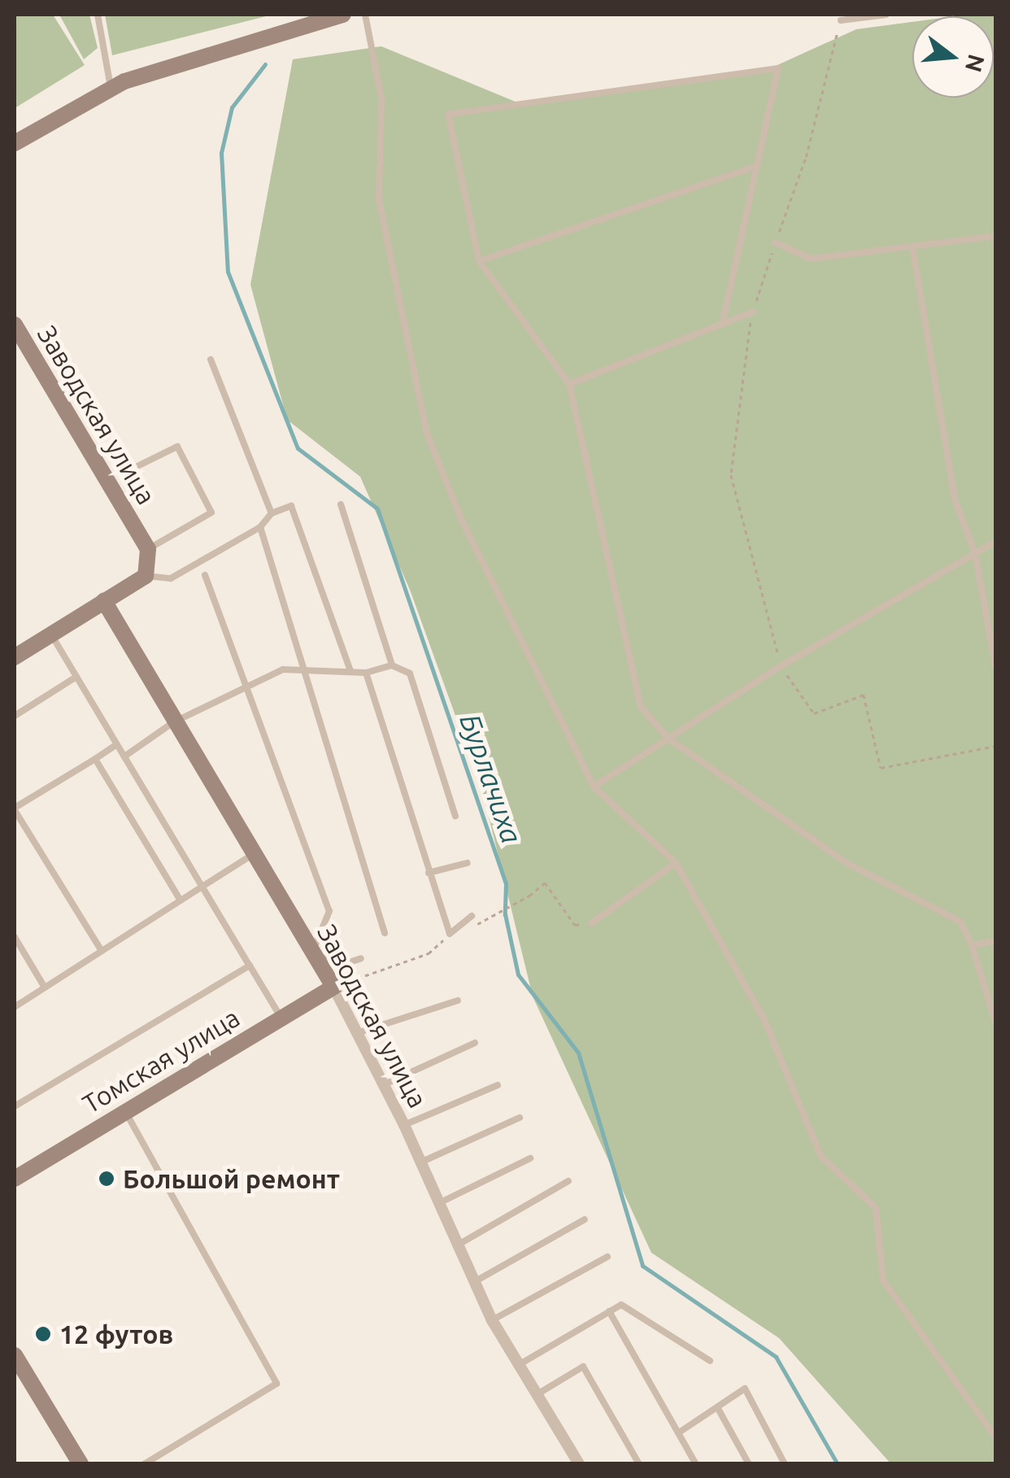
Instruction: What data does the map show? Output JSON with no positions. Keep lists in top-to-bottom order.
{
  "streets": {
    "street": ["Заводская улица", "Томская улица"]
  },
  "crossings": [
    ["Заводская улица", "Томская улица"]
  ],
  "water": ["Бурлачиха"],
  "places": ["Большой ремонт", "12 футов"],
  "north": "right"
}
